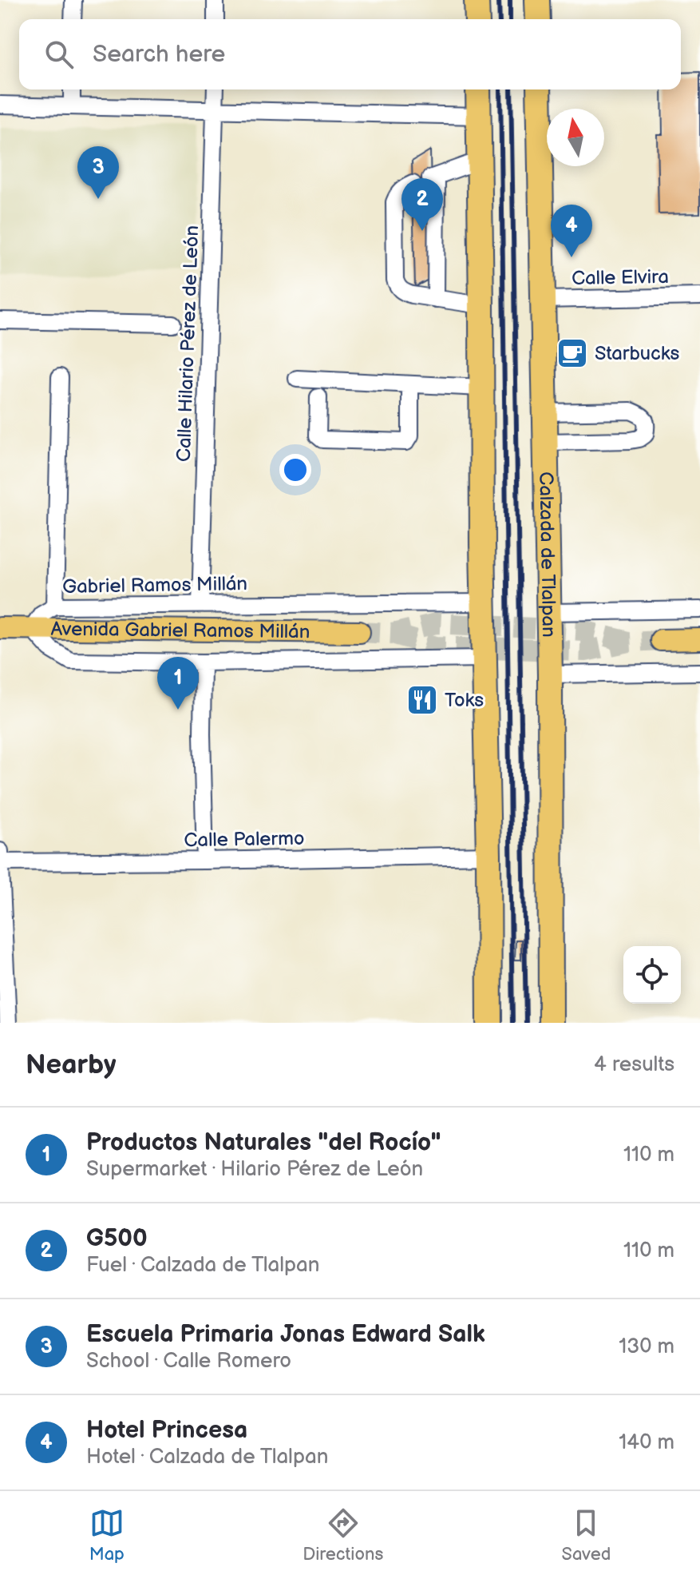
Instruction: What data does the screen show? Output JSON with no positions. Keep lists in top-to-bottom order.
{
  "streets": {
    "highway": ["Calzada de Tlalpan"],
    "main road": ["Avenida Gabriel Ramos Millán"],
    "street": [
      "Calle Elvira",
      "Calle Hilario Pérez de León",
      "Gabriel Ramos Millán",
      "Calle Palermo"
    ]
  },
  "crossings": [
    ["Calle Elvira", "Calzada de Tlalpan"],
    ["Calle Hilario Pérez de León", "Gabriel Ramos Millán"],
    ["Gabriel Ramos Millán", "Avenida Gabriel Ramos Millán"]
  ],
  "places": {
    "cafe": ["Starbucks"],
    "restaurant": ["Toks"]
  },
  "north": "top",
  "page": {
    "search": "Search here",
    "pins": [
      "3",
      "2",
      "4",
      "1"
    ],
    "heading": ["Nearby", "4 results"],
    "list": [
      {
        "mark": "1",
        "name": "Productos Naturales \"del Rocío\"",
        "note": "Supermarket · Hilario Pérez de León",
        "value": "110 m"
      },
      {
        "mark": "2",
        "name": "G500",
        "note": "Fuel · Calzada de Tlalpan",
        "value": "110 m"
      },
      {
        "mark": "3",
        "name": "Escuela Primaria Jonas Edward Salk",
        "note": "School · Calle Romero",
        "value": "130 m"
      },
      {
        "mark": "4",
        "name": "Hotel Princesa",
        "note": "Hotel · Calzada de Tlalpan",
        "value": "140 m"
      }
    ],
    "nav": ["Map", "Directions", "Saved"]
  }
}
